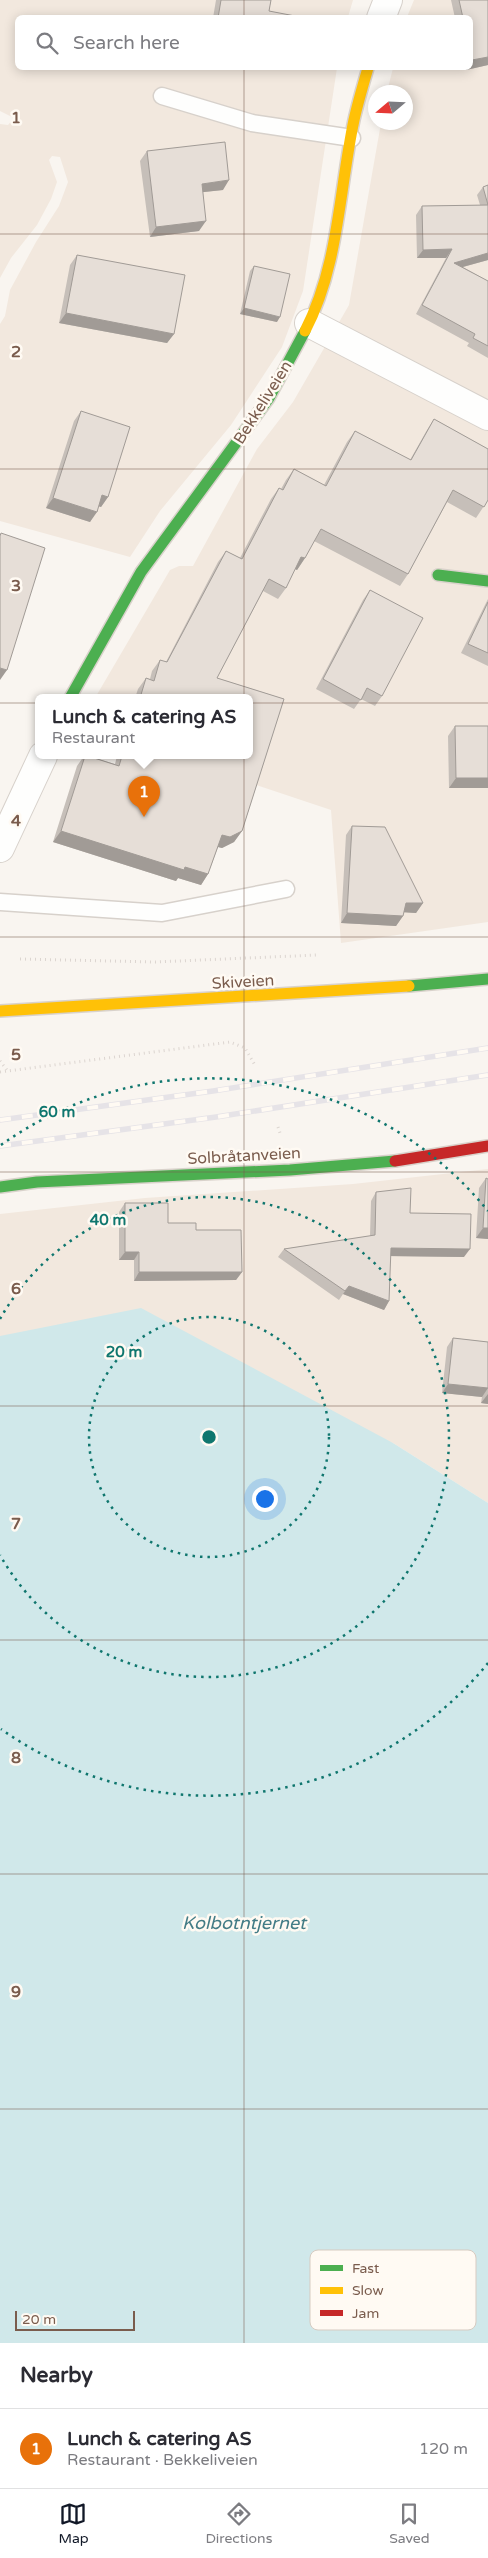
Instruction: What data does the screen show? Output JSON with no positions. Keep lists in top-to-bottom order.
{
  "streets": {
    "street": ["Bekkeliveien", "Skiveien", "Solbråtanveien"]
  },
  "water": ["Kolbotntjernet"],
  "legend": ["Fast", "Slow", "Jam"],
  "scale_bar": "20 m",
  "north": "left",
  "page": {
    "search": "Search here",
    "popup": ["Lunch & catering AS", "Restaurant"],
    "pins": "1",
    "scale": "20 m",
    "heading": "Nearby",
    "list": [
      {
        "mark": "1",
        "name": "Lunch & catering AS",
        "note": "Restaurant · Bekkeliveien",
        "value": "120 m"
      }
    ],
    "nav": ["Map", "Directions", "Saved"]
  },
  "grid": {
    "rows": [
      "1",
      "2",
      "3",
      "4",
      "5",
      "6",
      "7",
      "8",
      "9"
    ]
  },
  "rings": ["60 m", "40 m", "20 m"]
}
